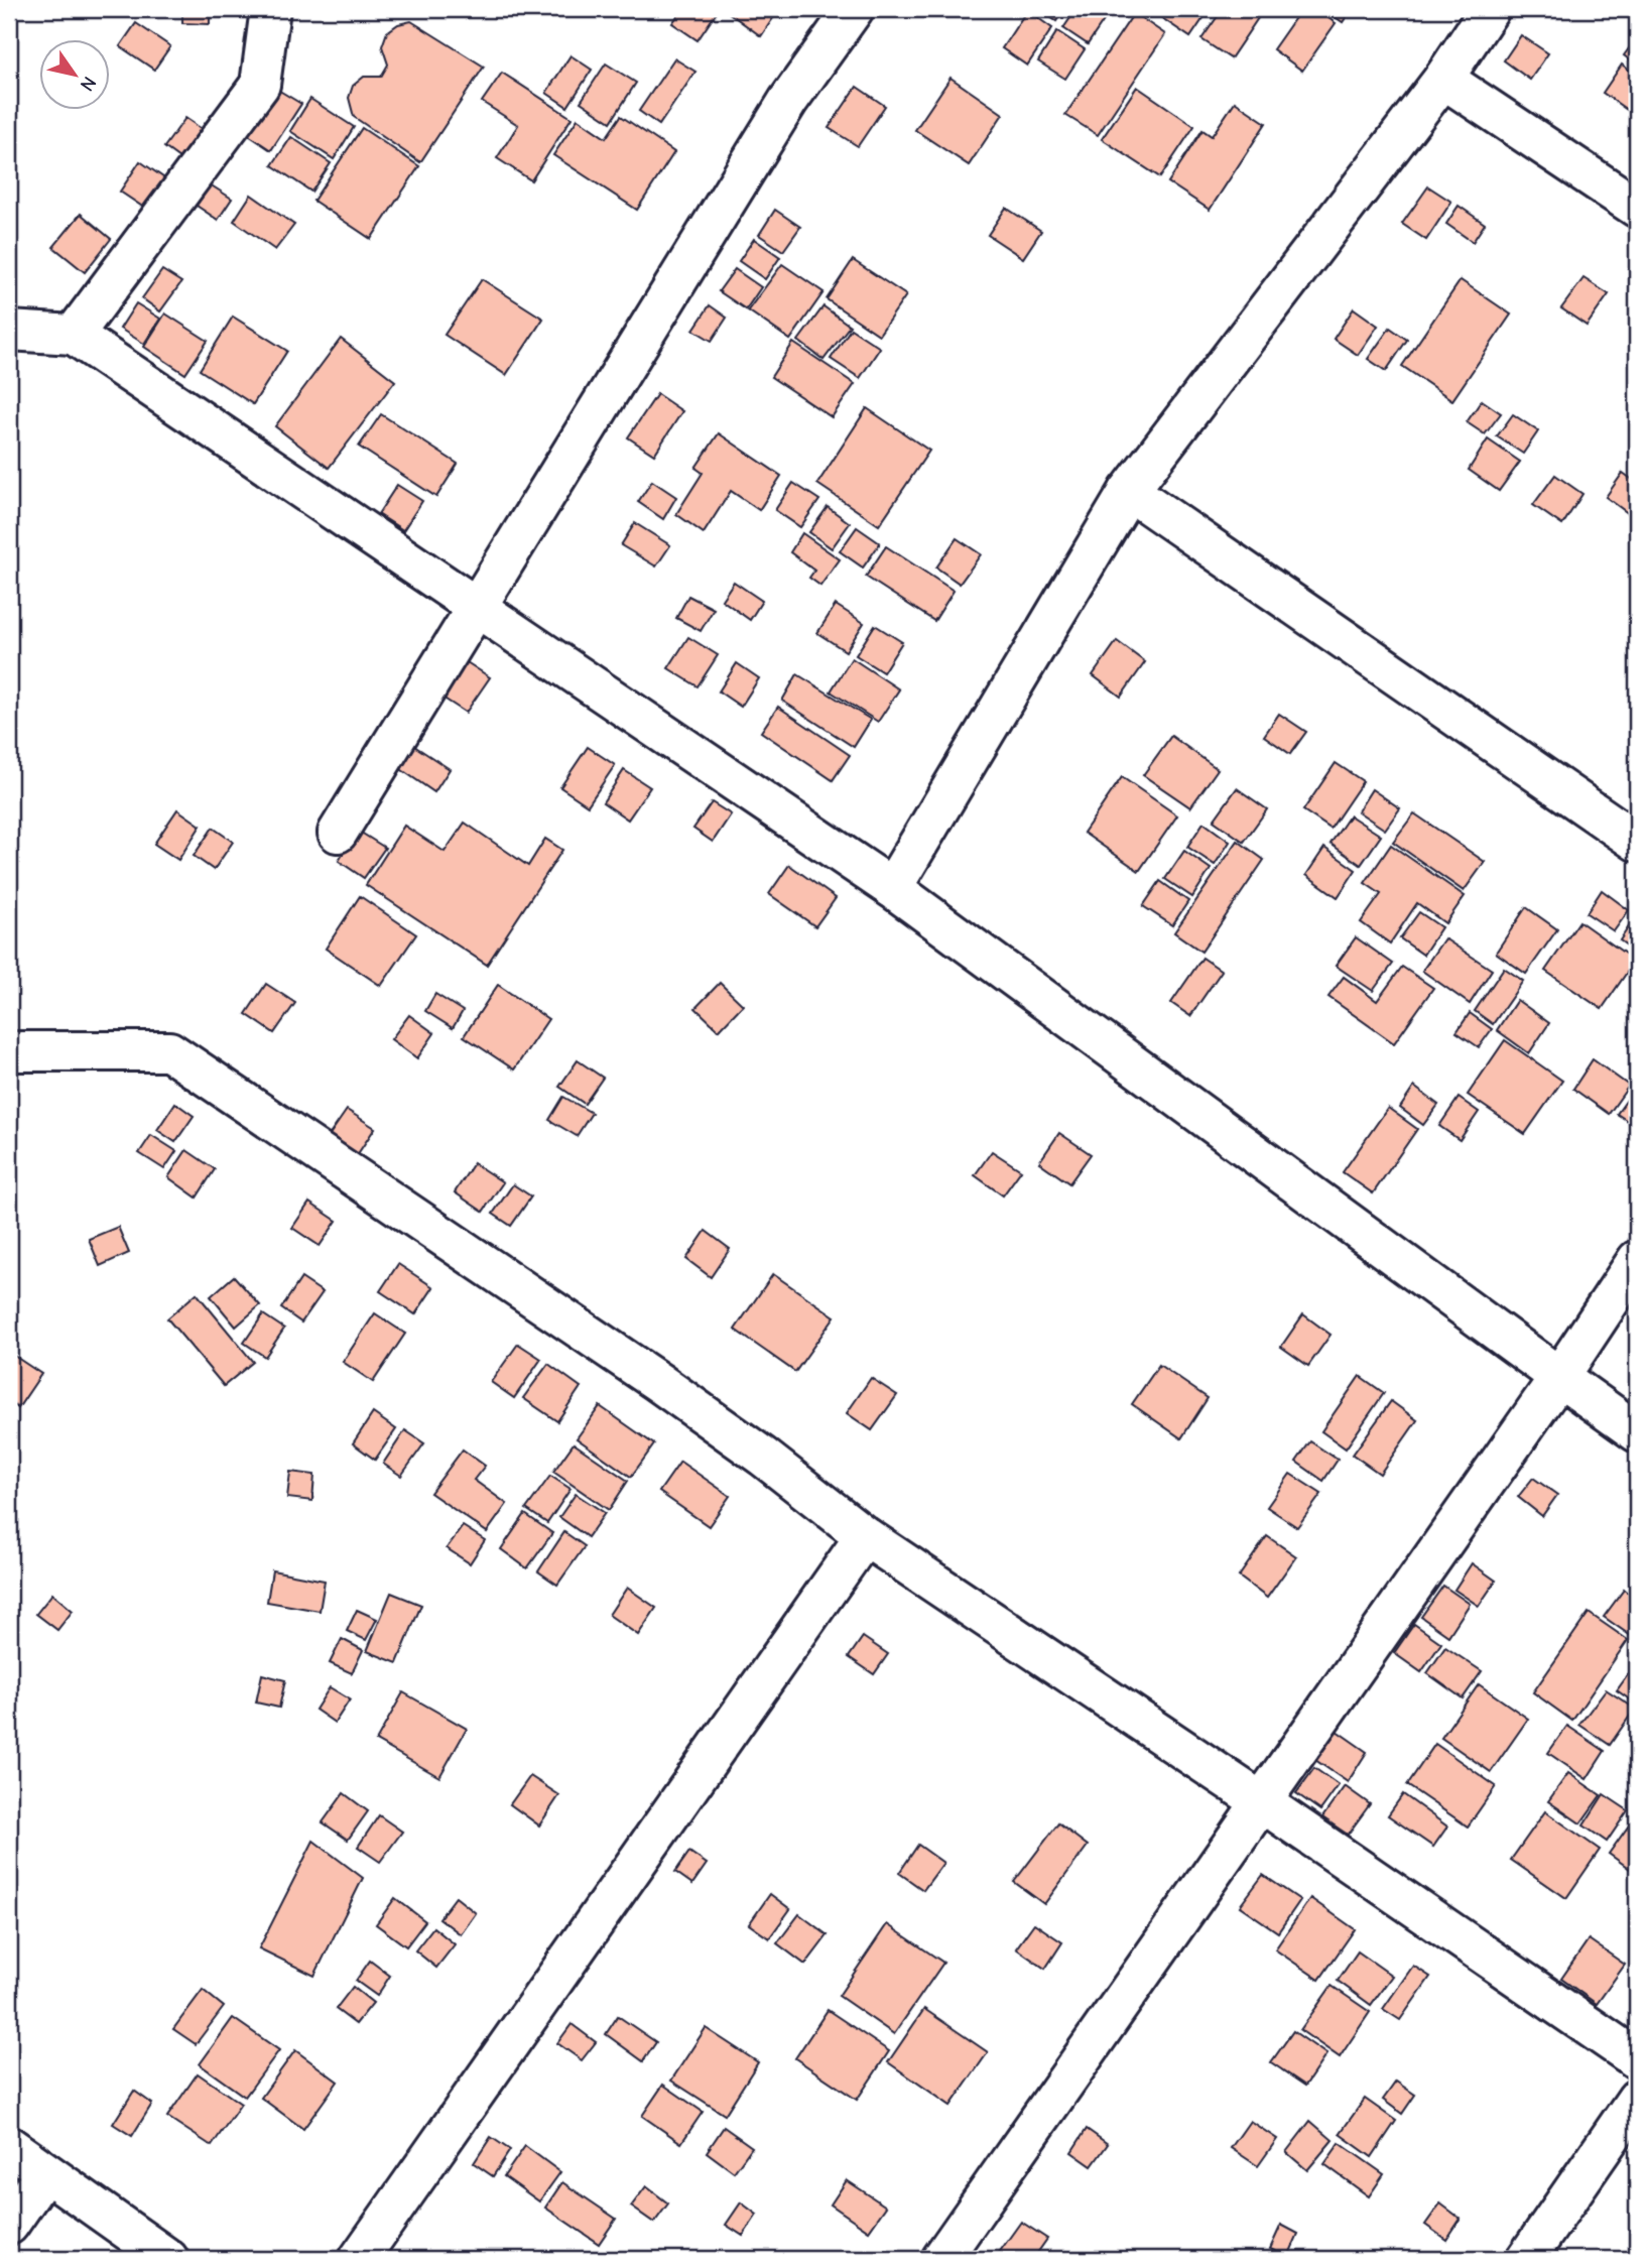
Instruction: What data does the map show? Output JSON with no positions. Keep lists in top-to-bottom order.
{
  "north": "bottom right"
}
